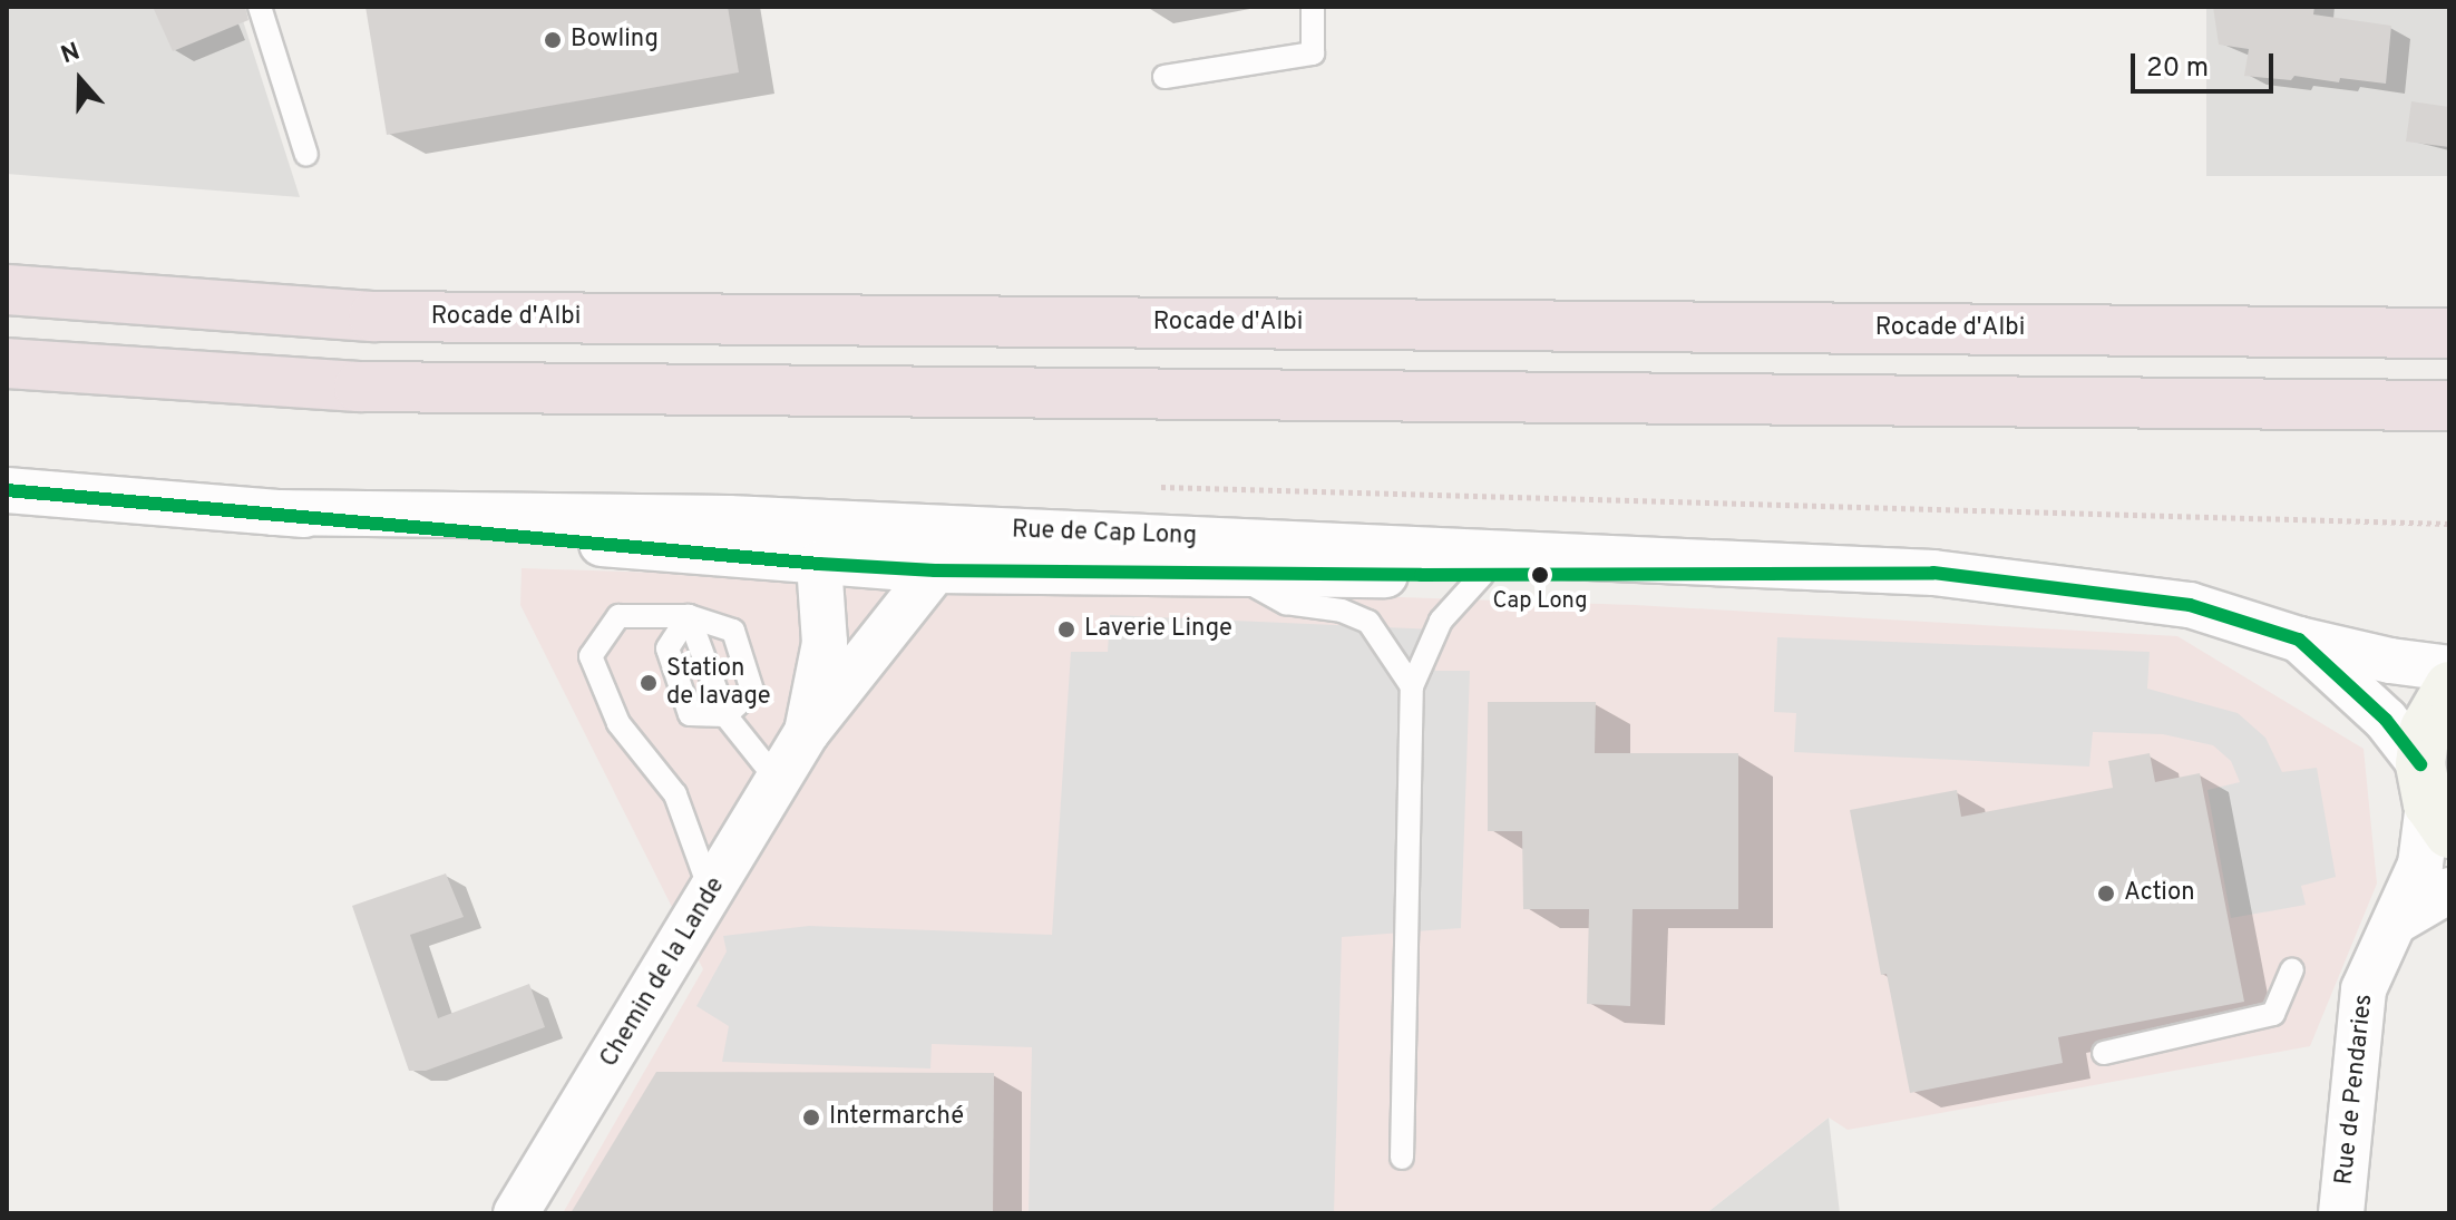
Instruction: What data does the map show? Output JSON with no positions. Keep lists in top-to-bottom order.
{
  "streets": {
    "highway": ["Rocade d'Albi"],
    "street": ["Rue de Cap Long", "Chemin de la Lande", "Rue de Pendaries"]
  },
  "crossings": [
    ["Rue de Cap Long", "Chemin de la Lande"],
    ["Rue de Cap Long", "Rue de Pendaries"]
  ],
  "places": [
    "Bowling",
    "Cap Long",
    "Laverie Linge",
    "Station de lavage",
    "Action",
    "Intermarché"
  ],
  "scale_bar": "20 m",
  "north": "top"
}
